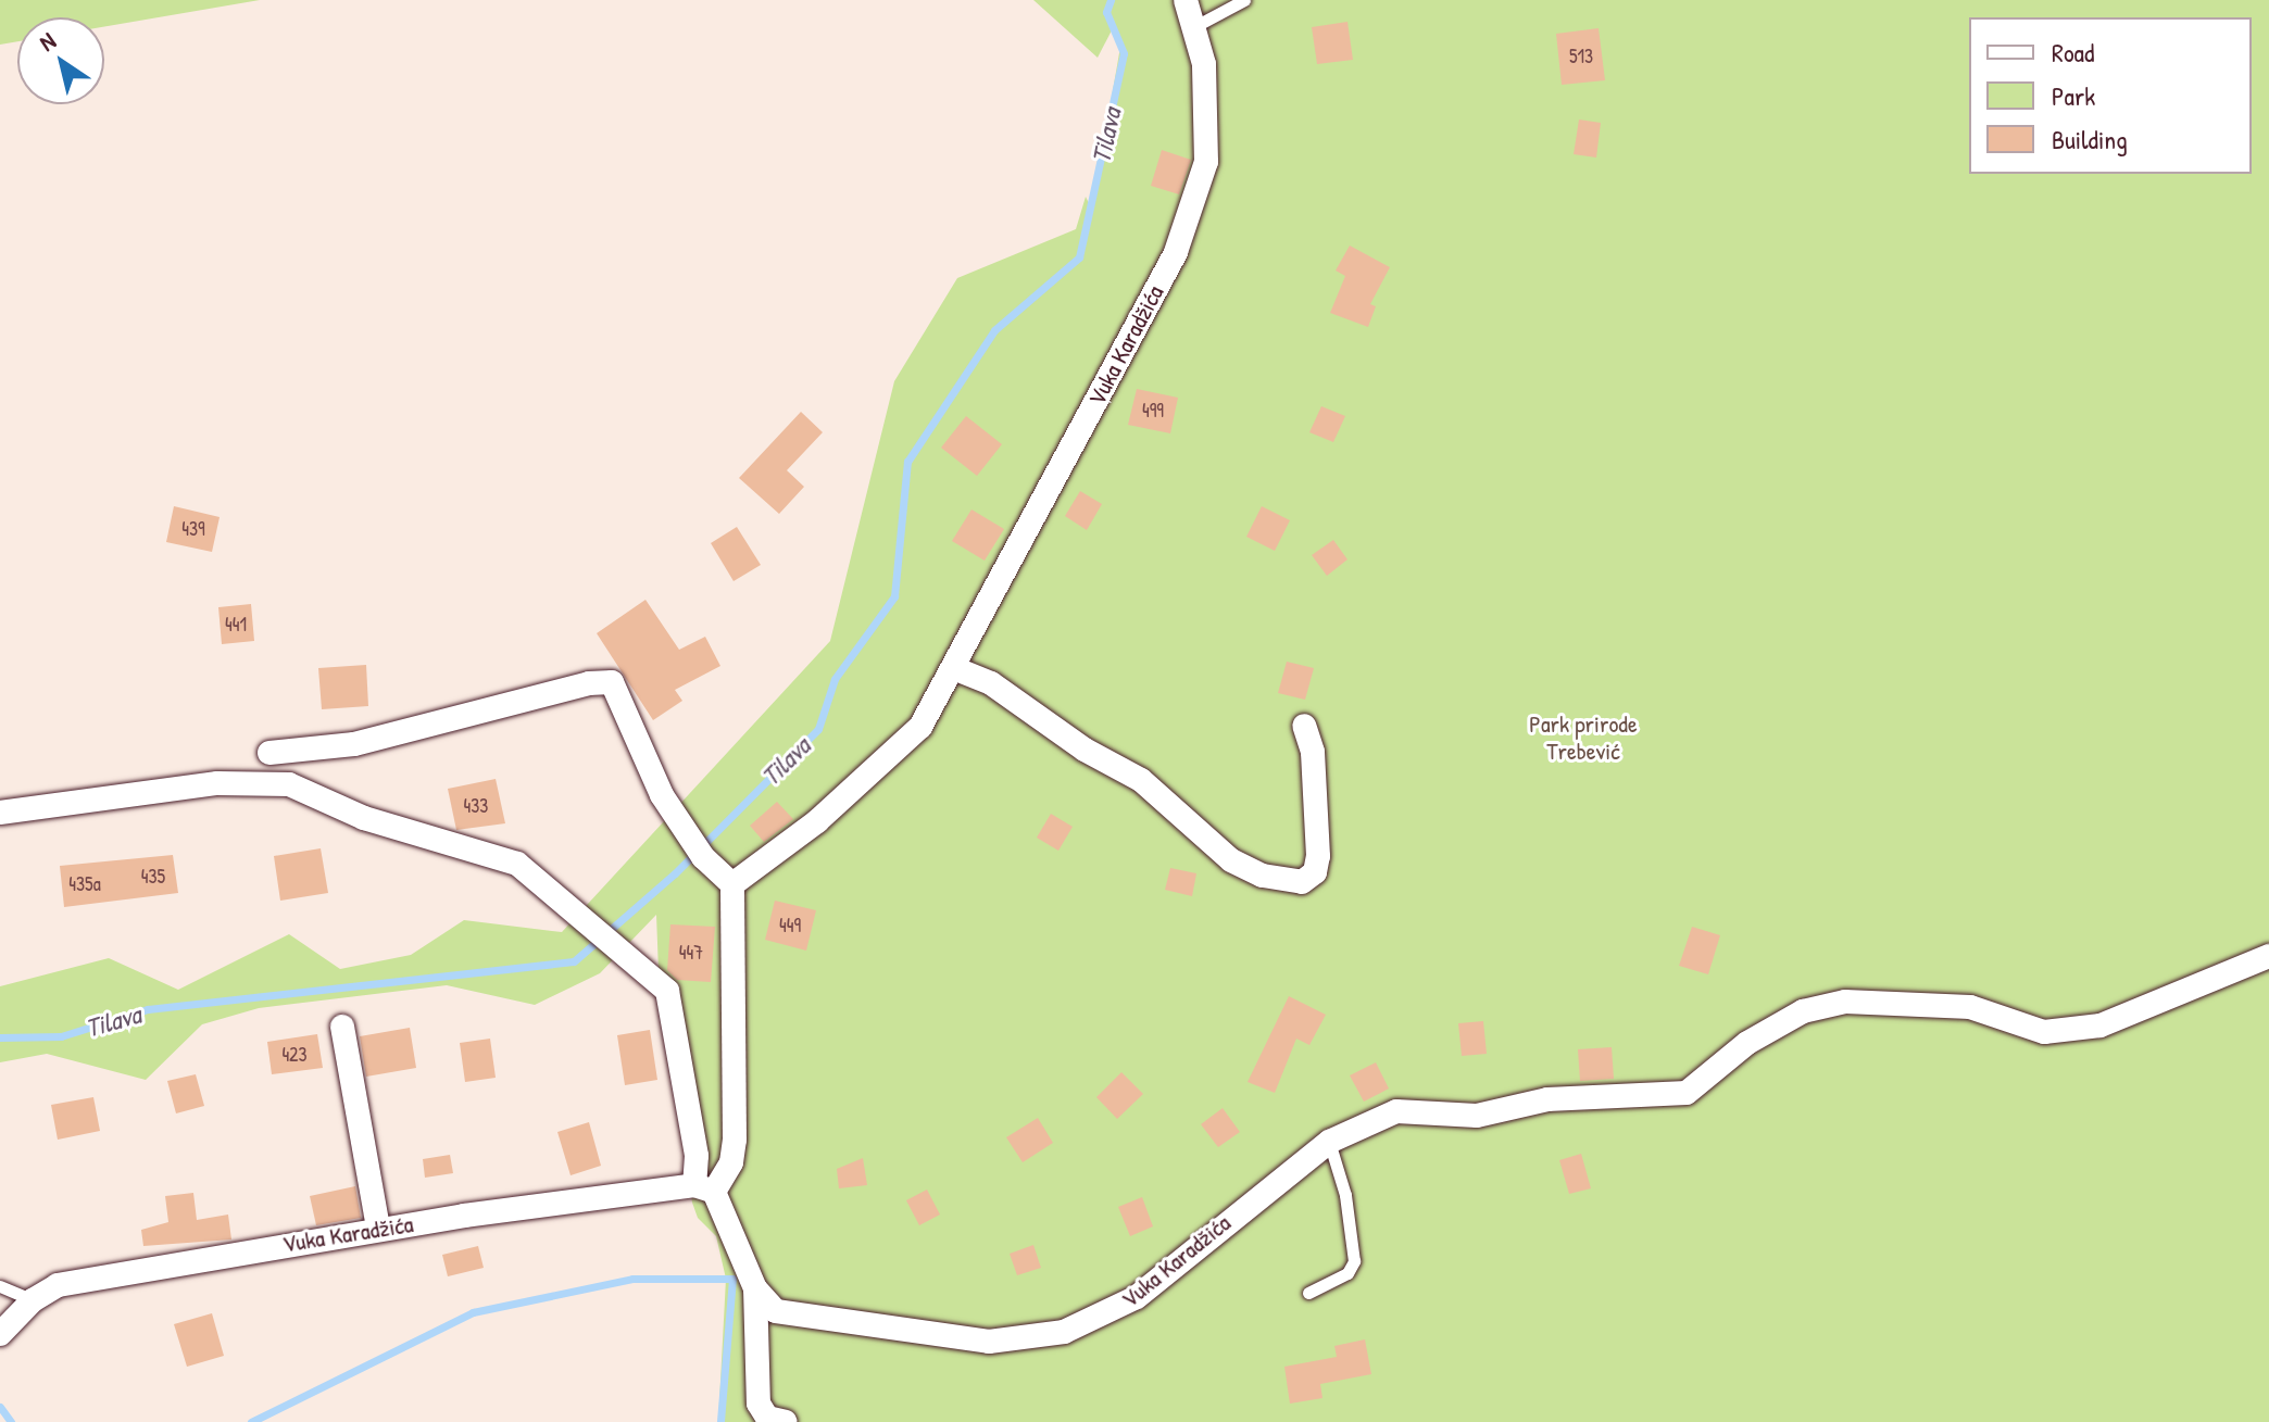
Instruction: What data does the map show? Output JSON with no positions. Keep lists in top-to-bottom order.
{
  "streets": {
    "street": ["Vuka Karadžića"]
  },
  "water": ["Tilava"],
  "parks": ["Park prirode Trebević"],
  "house_numbers": [
    "513",
    "499",
    "439",
    "441",
    "433",
    "435",
    "435a",
    "449",
    "447",
    "423"
  ],
  "legend": ["Road", "Park", "Building"],
  "north": "top left"
}
